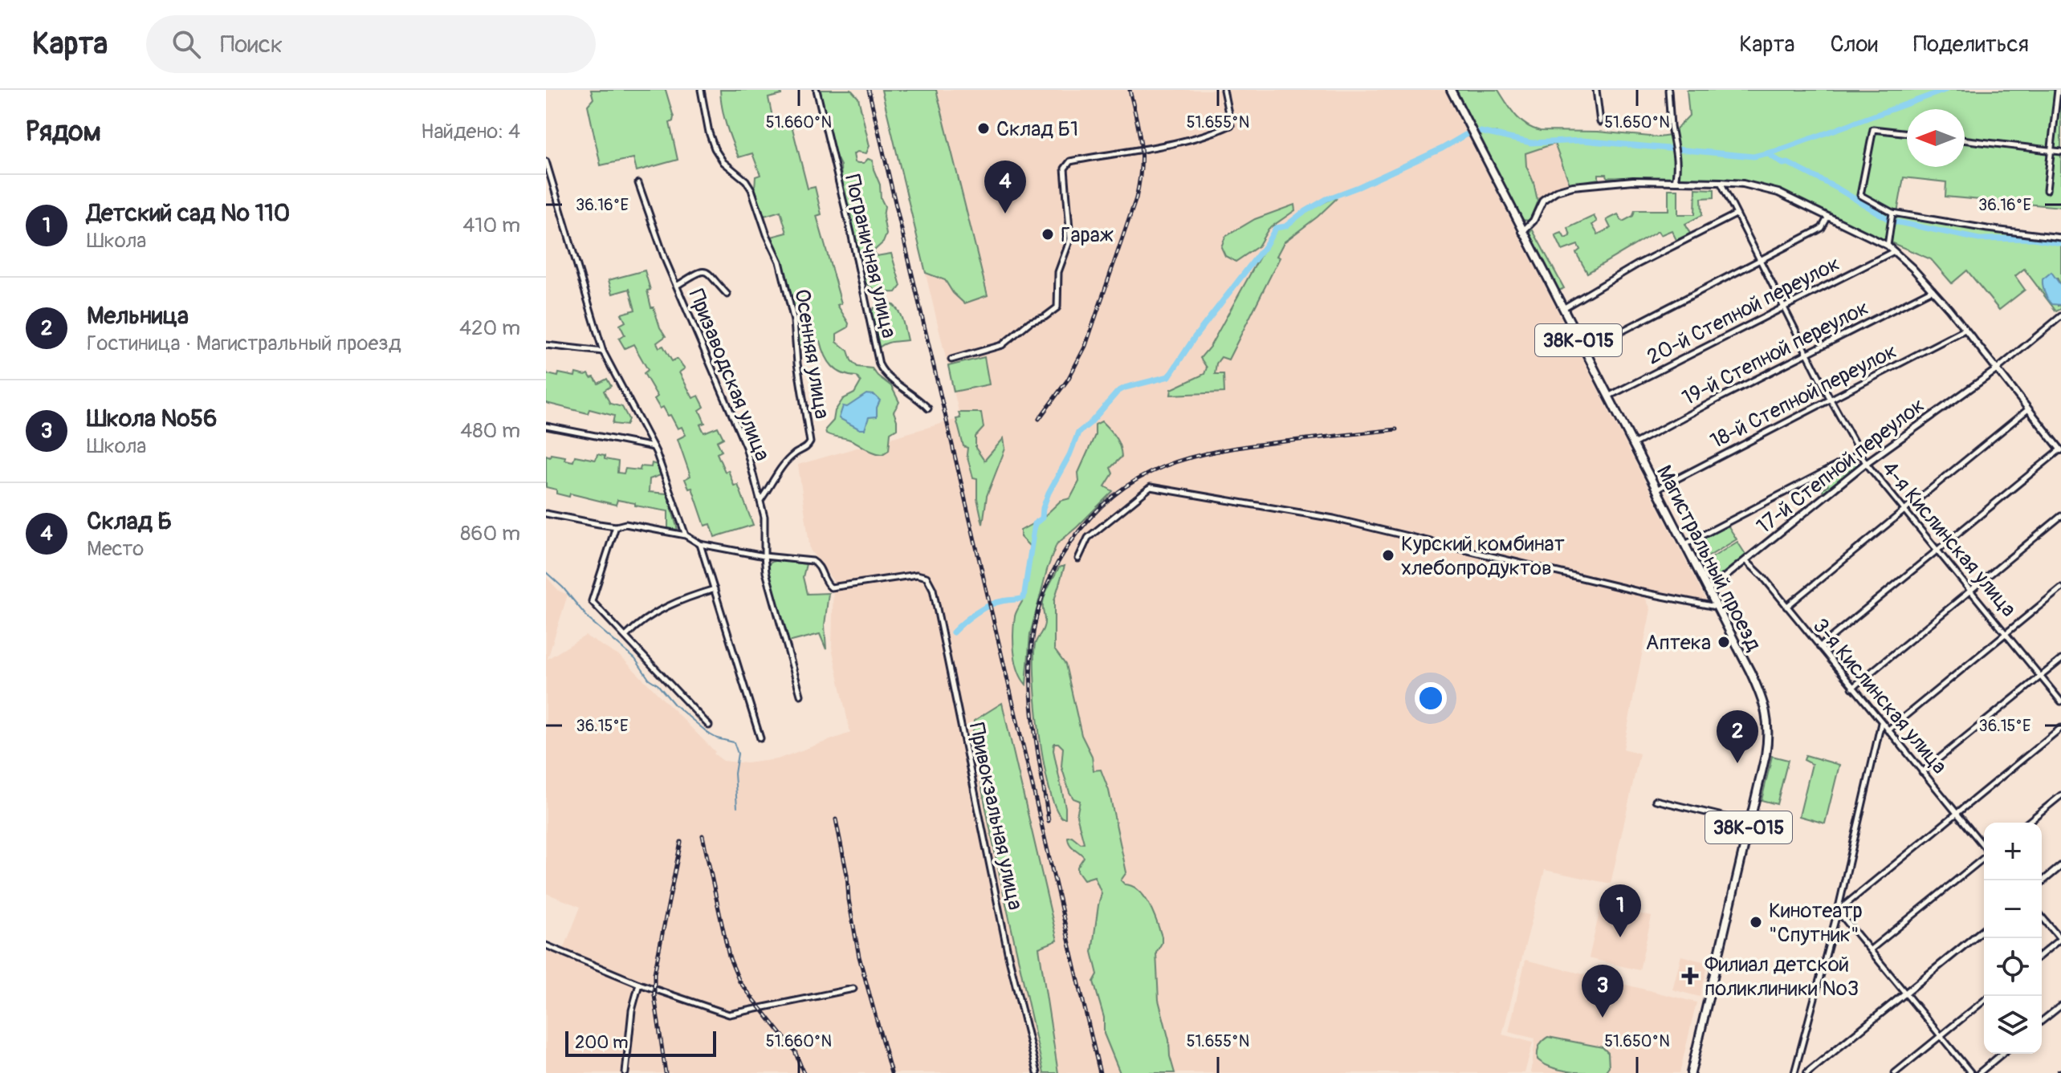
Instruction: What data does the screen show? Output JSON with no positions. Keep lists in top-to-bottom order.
{
  "streets": {
    "main road": ["38К-015", "Магистральный проезд"],
    "street": [
      "Пограничная улица",
      "20-й Степной переулок",
      "19-й Степной переулок",
      "Осенняя улица",
      "Призаводская улица",
      "18-й Степной переулок",
      "17-й Степной переулок",
      "4-я Кислинская улица",
      "3-я Кислинская улица",
      "Привокзальная улица"
    ]
  },
  "crossings": [
    ["20-й Степной переулок", "4-я Кислинская улица"],
    ["20-й Степной переулок", "Магистральный проезд"],
    ["19-й Степной переулок", "4-я Кислинская улица"],
    ["19-й Степной переулок", "Магистральный проезд"],
    ["Осенняя улица", "Призаводская улица"],
    ["Призаводская улица", "Привокзальная улица"],
    ["18-й Степной переулок", "4-я Кислинская улица"],
    ["18-й Степной переулок", "Магистральный проезд"],
    ["17-й Степной переулок", "4-я Кислинская улица"],
    ["17-й Степной переулок", "Магистральный проезд"],
    ["17-й Степной переулок", "3-я Кислинская улица"]
  ],
  "places": {
    "other": [
      "Склад Б1",
      "Гараж",
      "Курский комбинат хлебопродуктов",
      "Аптека",
      "Кинотеатр \"Спутник\""
    ],
    "health": ["Филиал детской поликлиники №3"]
  },
  "scale_bar": "200 m",
  "north": "left",
  "page": {
    "header": "Карта",
    "search": "Поиск",
    "nav": ["Карта", "Слои", "Поделиться"],
    "heading": ["Рядом", "Найдено: 4"],
    "pins": [
      "4",
      "2",
      "1",
      "3"
    ],
    "list": [
      {
        "mark": "1",
        "name": "Детский сад № 110",
        "note": "Школа",
        "value": "410 m"
      },
      {
        "mark": "2",
        "name": "Мельница",
        "note": "Гостиница · Магистральный проезд",
        "value": "420 m"
      },
      {
        "mark": "3",
        "name": "Школа №56",
        "note": "Школа",
        "value": "480 m"
      },
      {
        "mark": "4",
        "name": "Склад Б",
        "note": "Место",
        "value": "860 m"
      }
    ],
    "map_buttons": ["+", "−"],
    "scale": "200 m"
  },
  "coordinates": [
    "51.660°N",
    "51.655°N",
    "51.650°N",
    "36.16°E",
    "36.15°E"
  ]
}
